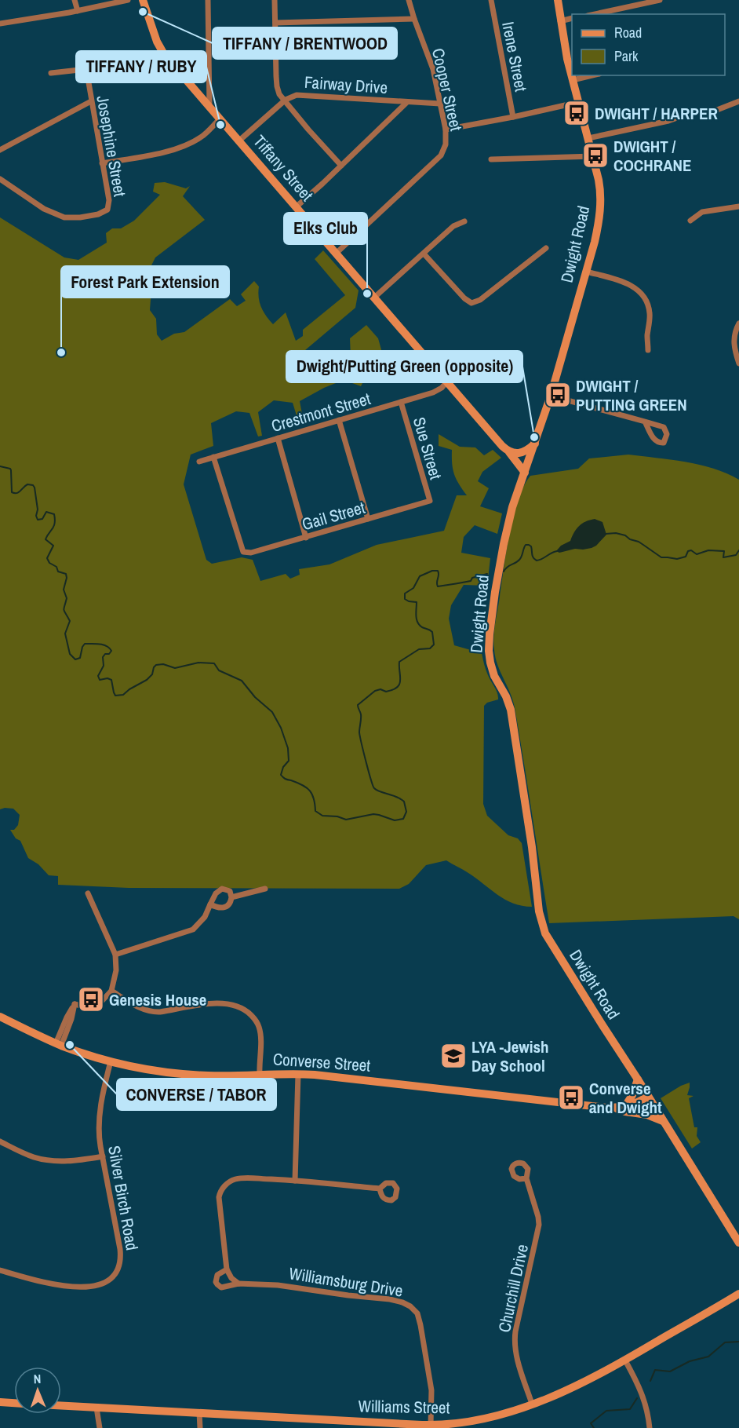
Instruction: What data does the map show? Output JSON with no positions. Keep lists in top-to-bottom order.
{
  "streets": {
    "main road": [
      "Tiffany Street",
      "Dwight Road",
      "Converse Street",
      "Williams Street"
    ],
    "street": [
      "Irene Street",
      "Fairway Drive",
      "Cooper Street",
      "Josephine Street",
      "Crestmont Street",
      "Sue Street",
      "Gail Street",
      "Silver Birch Road",
      "Williamsburg Drive",
      "Churchill Drive"
    ]
  },
  "crossings": [
    ["Fairway Drive", "Cooper Street"],
    ["Fairway Drive", "Tiffany Street"],
    ["Cooper Street", "Tiffany Street"],
    ["Tiffany Street", "Dwight Road"],
    ["Tiffany Street", "Crestmont Street"],
    ["Dwight Road", "Converse Street"],
    ["Crestmont Street", "Sue Street"],
    ["Crestmont Street", "Gail Street"],
    ["Sue Street", "Gail Street"],
    ["Converse Street", "Silver Birch Road"],
    ["Williamsburg Drive", "Williams Street"],
    ["Churchill Drive", "Williams Street"]
  ],
  "places": {
    "other": [
      "TIFFANY / BRENTWOOD",
      "TIFFANY / RUBY",
      "Elks Club",
      "Forest Park Extension",
      "Dwight/Putting Green (opposite)",
      "CONVERSE / TABOR"
    ],
    "bus stop": [
      "DWIGHT / HARPER",
      "DWIGHT / COCHRANE",
      "DWIGHT / PUTTING GREEN",
      "Genesis House",
      "Converse and Dwight"
    ],
    "school or university": ["LYA -Jewish Day School"]
  },
  "legend": ["Road", "Park"],
  "north": "top"
}
